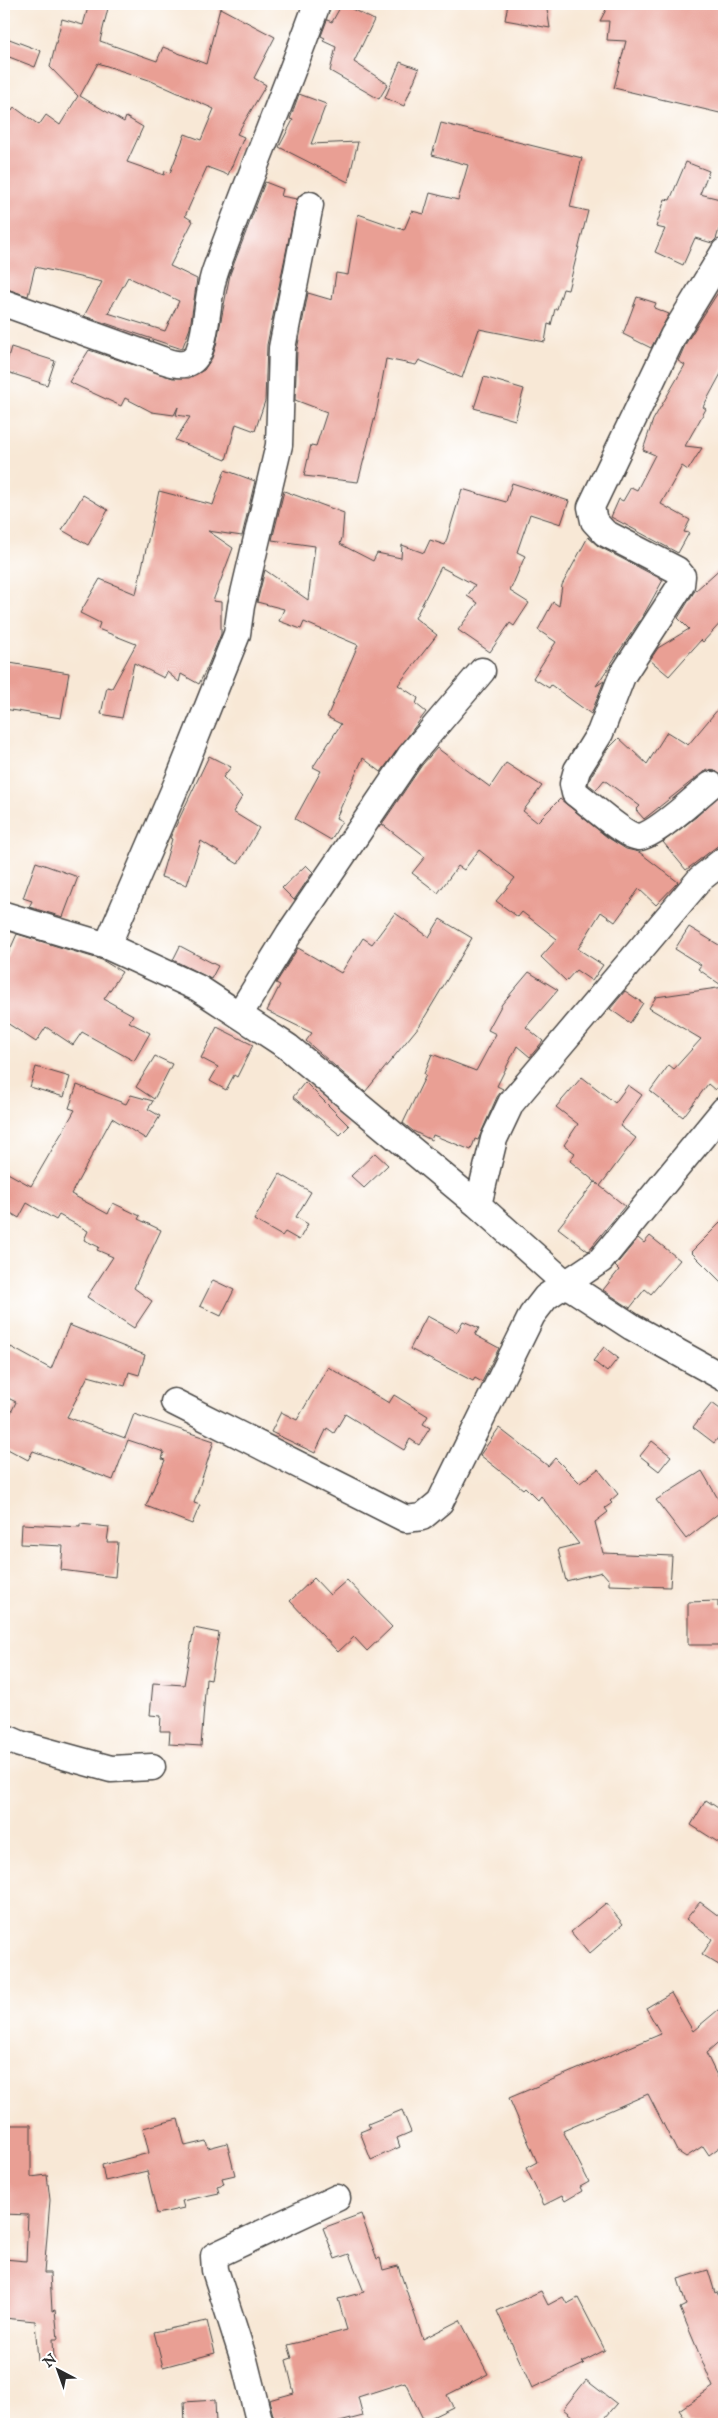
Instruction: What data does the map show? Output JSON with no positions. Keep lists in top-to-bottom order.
{
  "north": "top left"
}
